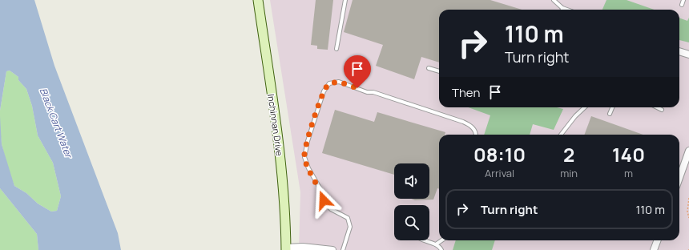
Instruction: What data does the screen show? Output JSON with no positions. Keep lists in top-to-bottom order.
{
  "streets": {
    "street": ["Inchinnan Drive"]
  },
  "water": ["Black Cart Water"],
  "page": {
    "turn": ["110 m", "Turn right"],
    "then": "Then",
    "eta": [
      "08:10",
      "Arrival",
      "2",
      "min",
      "140",
      "m"
    ],
    "list": [
      {
        "name": "Turn right",
        "value": "110 m"
      }
    ]
  }
}
